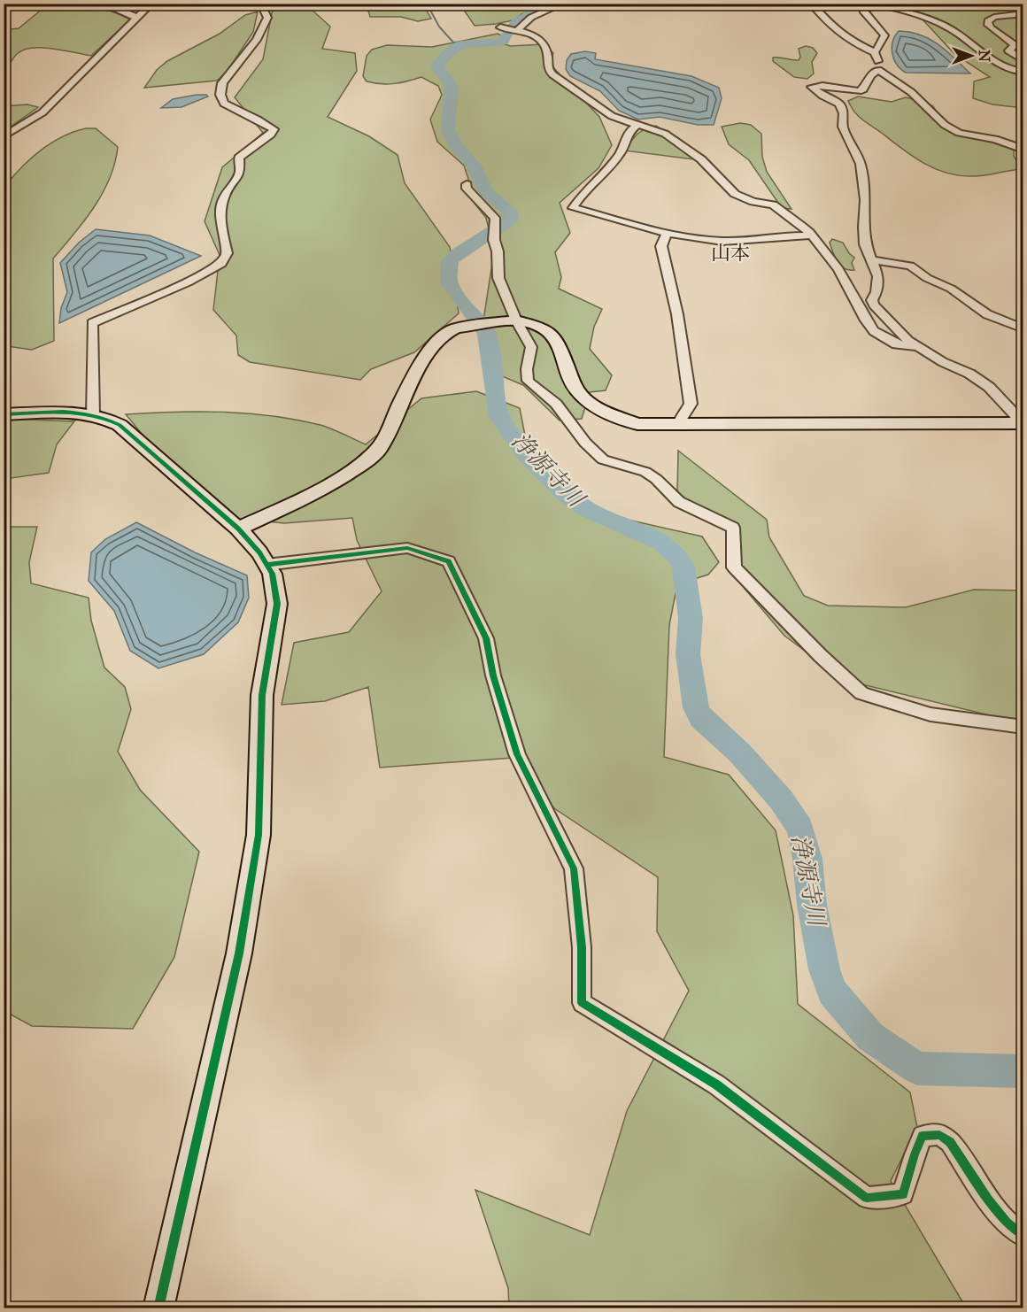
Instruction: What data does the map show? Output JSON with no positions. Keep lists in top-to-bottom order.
{
  "districts": ["山本"],
  "water": ["浄源寺川"],
  "north": "right"
}
